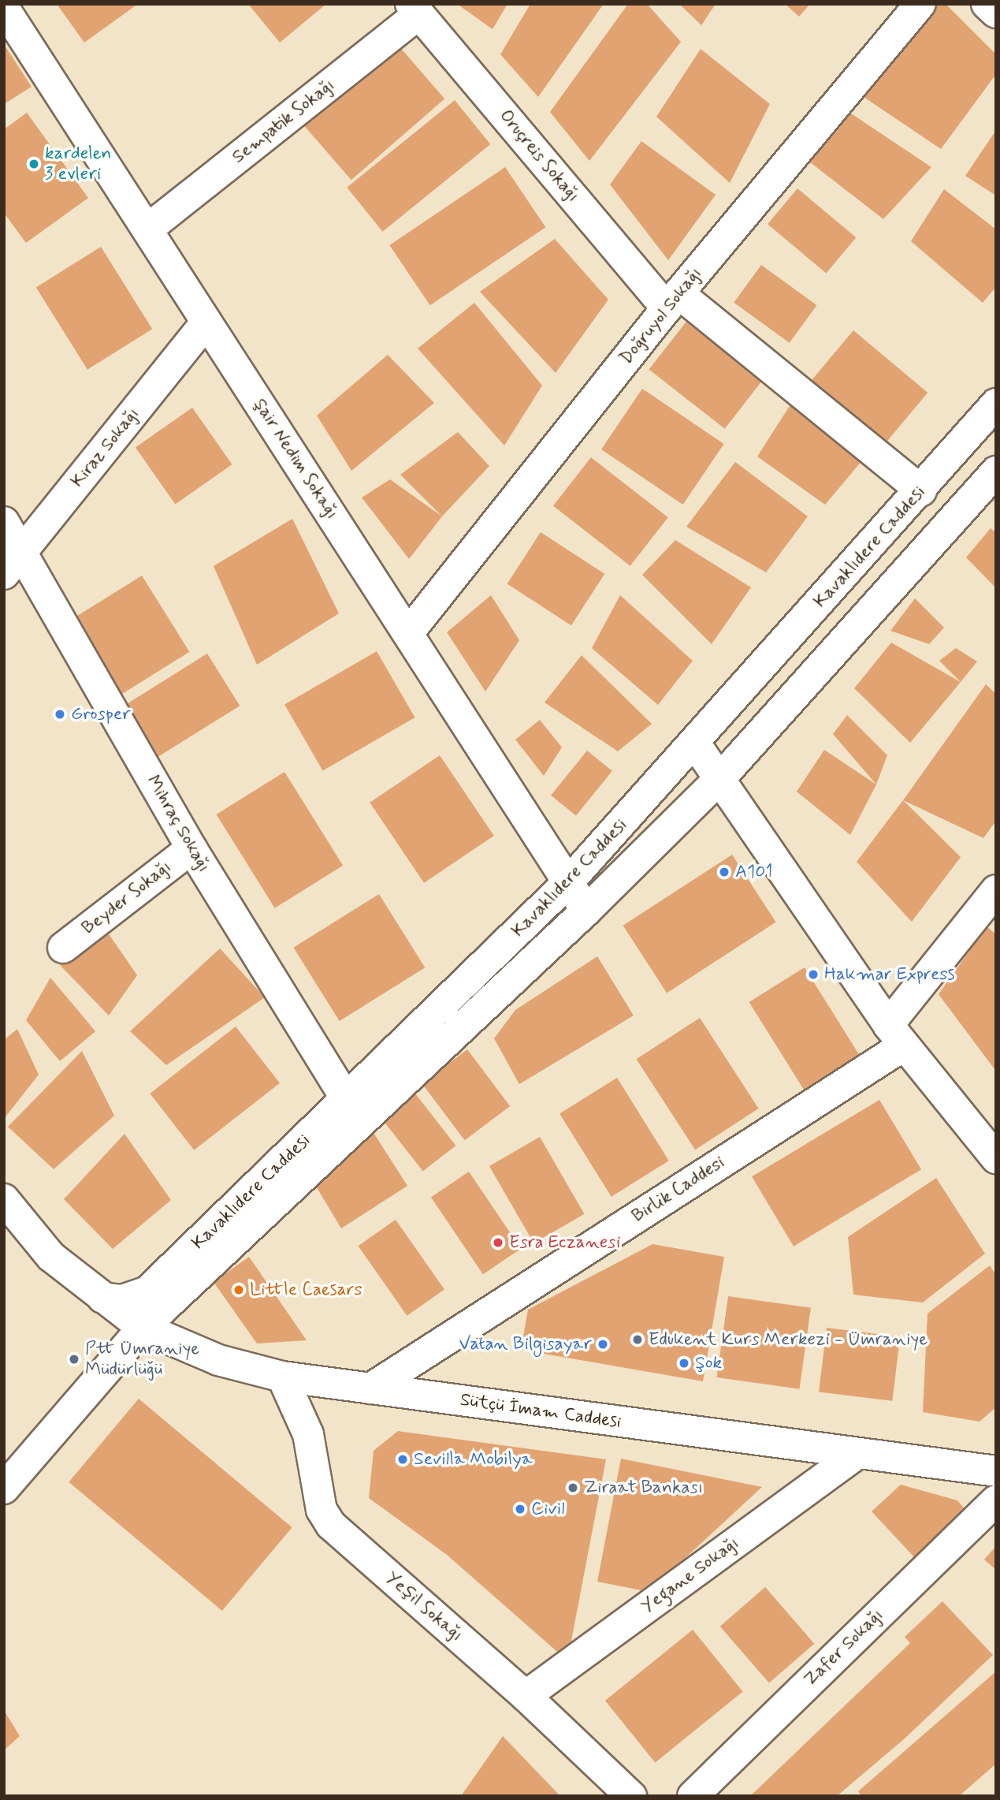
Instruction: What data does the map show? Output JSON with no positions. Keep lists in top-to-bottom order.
{
  "streets": {
    "street": [
      "Sempatik Sokağı",
      "Oruçreis Sokağı",
      "Doğruyol Sokağı",
      "Kiraz Sokağı",
      "Şair Nedim Sokağı",
      "Kavaklıdere Caddesi",
      "Mihraç Sokağı",
      "Beyder Sokağı",
      "Birlik Caddesi",
      "Sütçü İmam Caddesi",
      "Yegane Sokağı",
      "Yeşil Sokağı",
      "Zafer Sokağı"
    ]
  },
  "crossings": [
    ["Sempatik Sokağı", "Oruçreis Sokağı"],
    ["Sempatik Sokağı", "Şair Nedim Sokağı"],
    ["Oruçreis Sokağı", "Doğruyol Sokağı"],
    ["Oruçreis Sokağı", "Kavaklıdere Caddesi"],
    ["Doğruyol Sokağı", "Şair Nedim Sokağı"],
    ["Kiraz Sokağı", "Şair Nedim Sokağı"],
    ["Kiraz Sokağı", "Mihraç Sokağı"],
    ["Şair Nedim Sokağı", "Kavaklıdere Caddesi"],
    ["Kavaklıdere Caddesi", "Mihraç Sokağı"],
    ["Kavaklıdere Caddesi", "Sütçü İmam Caddesi"],
    ["Mihraç Sokağı", "Beyder Sokağı"],
    ["Birlik Caddesi", "Sütçü İmam Caddesi"],
    ["Sütçü İmam Caddesi", "Yegane Sokağı"],
    ["Sütçü İmam Caddesi", "Yeşil Sokağı"],
    ["Yegane Sokağı", "Yeşil Sokağı"]
  ],
  "places": [
    "kardelen 3 evleri",
    "Grosper",
    "A101",
    "Hakmar Express",
    "Esra Eczanesi",
    "Little Caesars",
    "Edukent Kurs Merkezi - Ümraniye",
    "Vatan Bilgisayar",
    "Ptt Ümraniye Müdürlüğü",
    "Şok",
    "Sevilla Mobilya",
    "Ziraat Bankası",
    "Civil"
  ]
}
